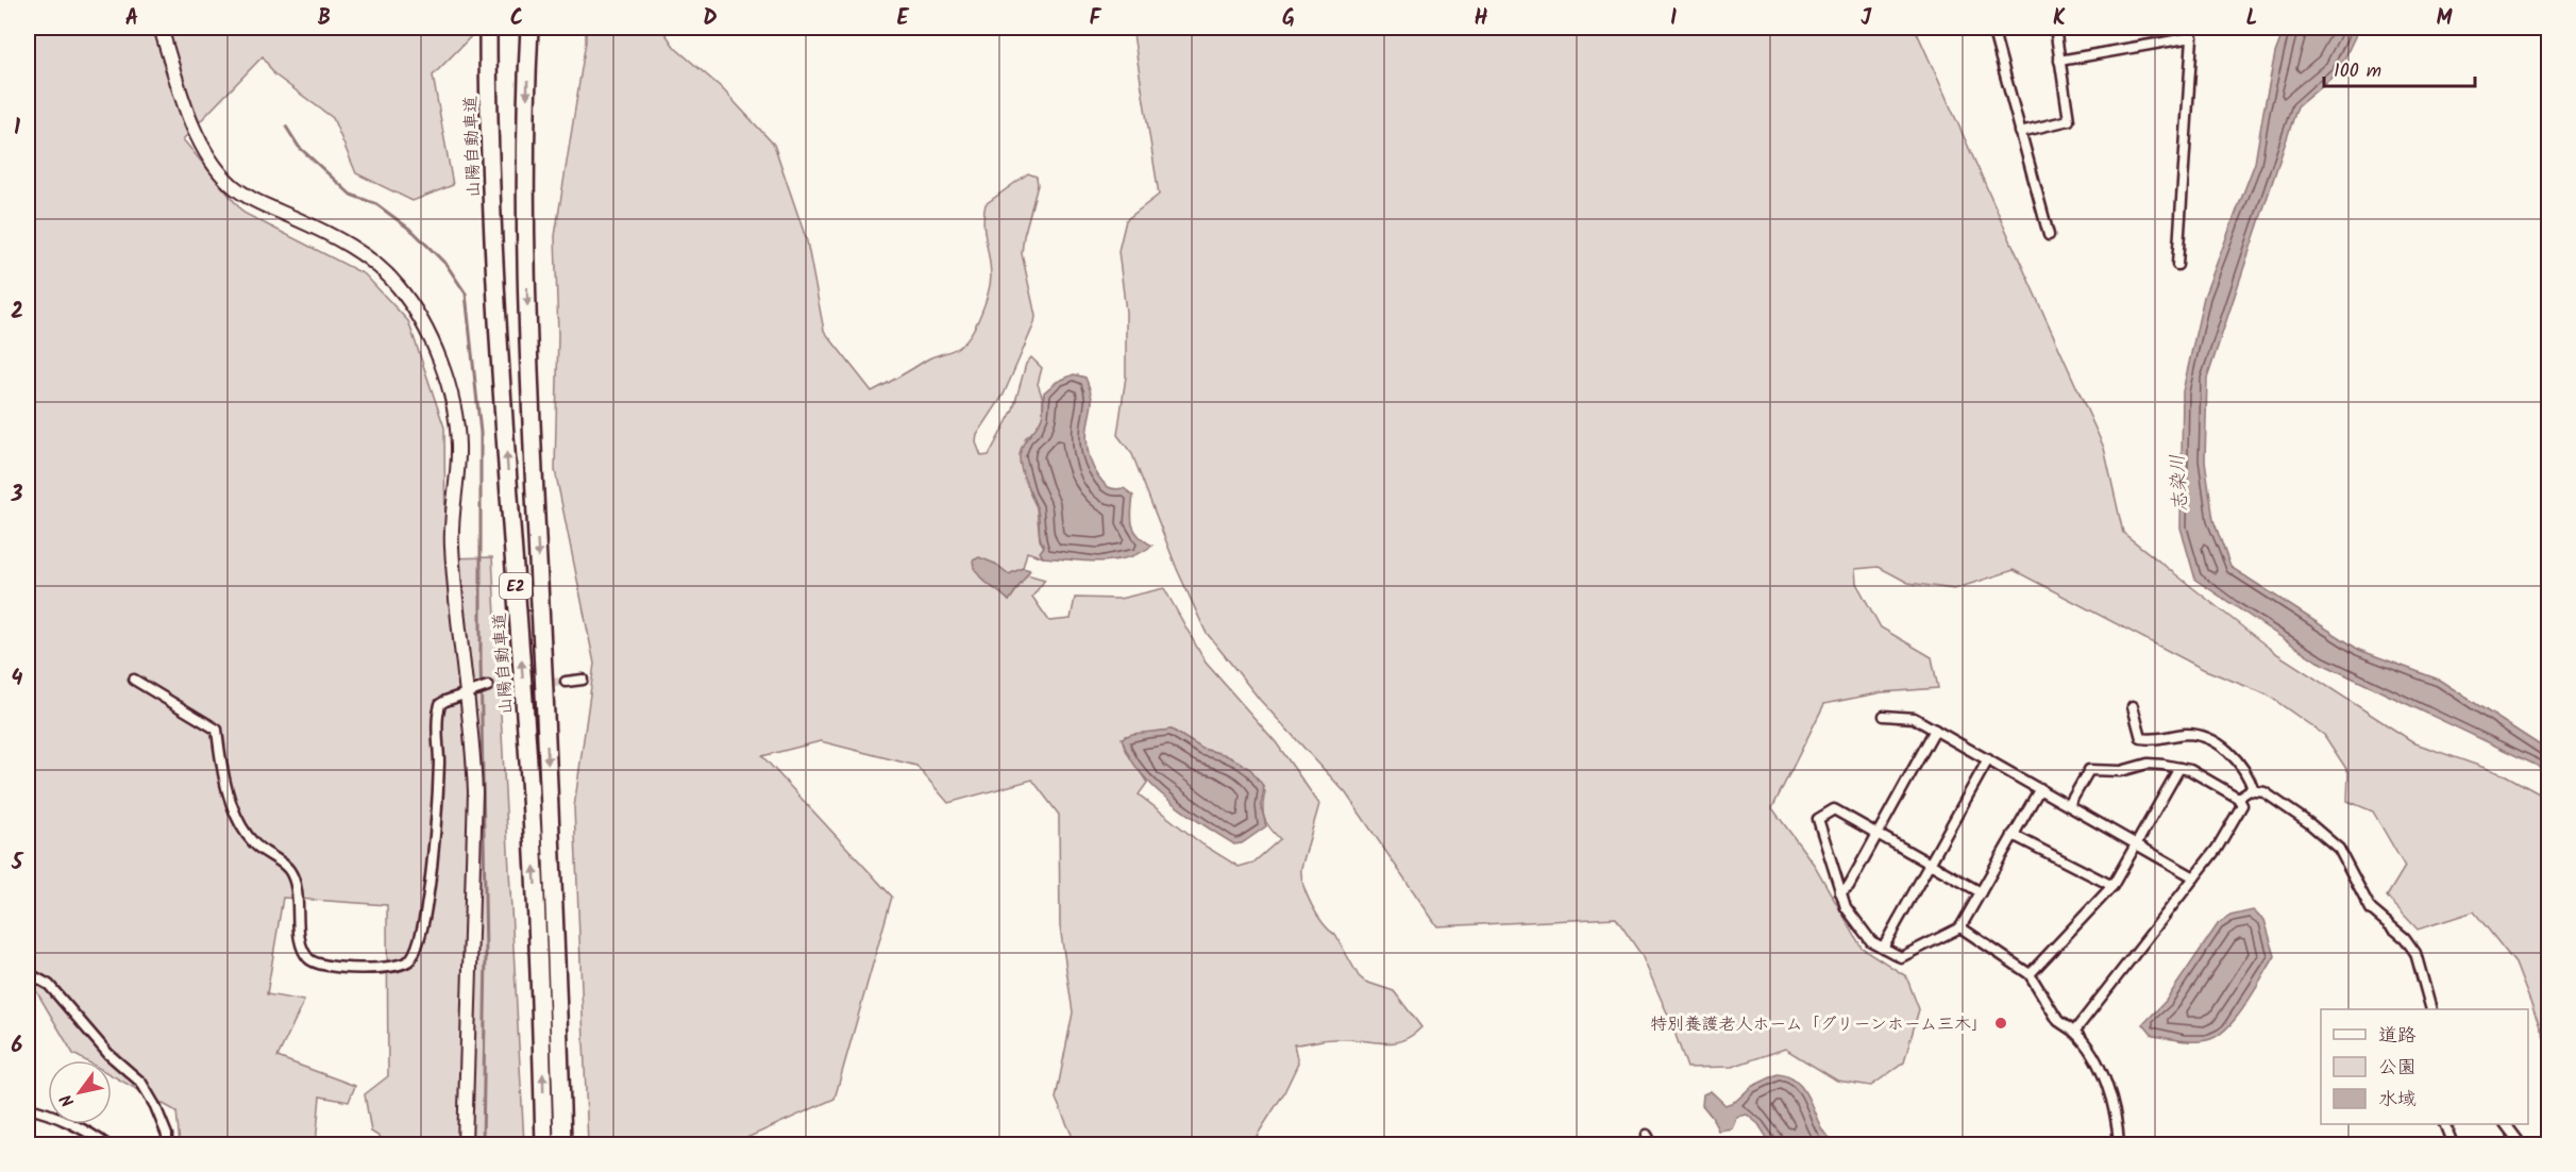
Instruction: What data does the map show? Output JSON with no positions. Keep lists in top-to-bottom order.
{
  "streets": {
    "highway": ["山陽自動車道", "E2"]
  },
  "water": ["志染川"],
  "places": ["特別養護老人ホーム「グリーンホーム三木」"],
  "legend": ["道路", "公園", "水域"],
  "scale_bar": "100 m",
  "north": "bottom left",
  "grid": {
    "columns": [
      "A",
      "B",
      "C",
      "D",
      "E",
      "F",
      "G",
      "H",
      "I",
      "J",
      "K",
      "L",
      "M"
    ],
    "rows": [
      "1",
      "2",
      "3",
      "4",
      "5",
      "6"
    ]
  }
}
